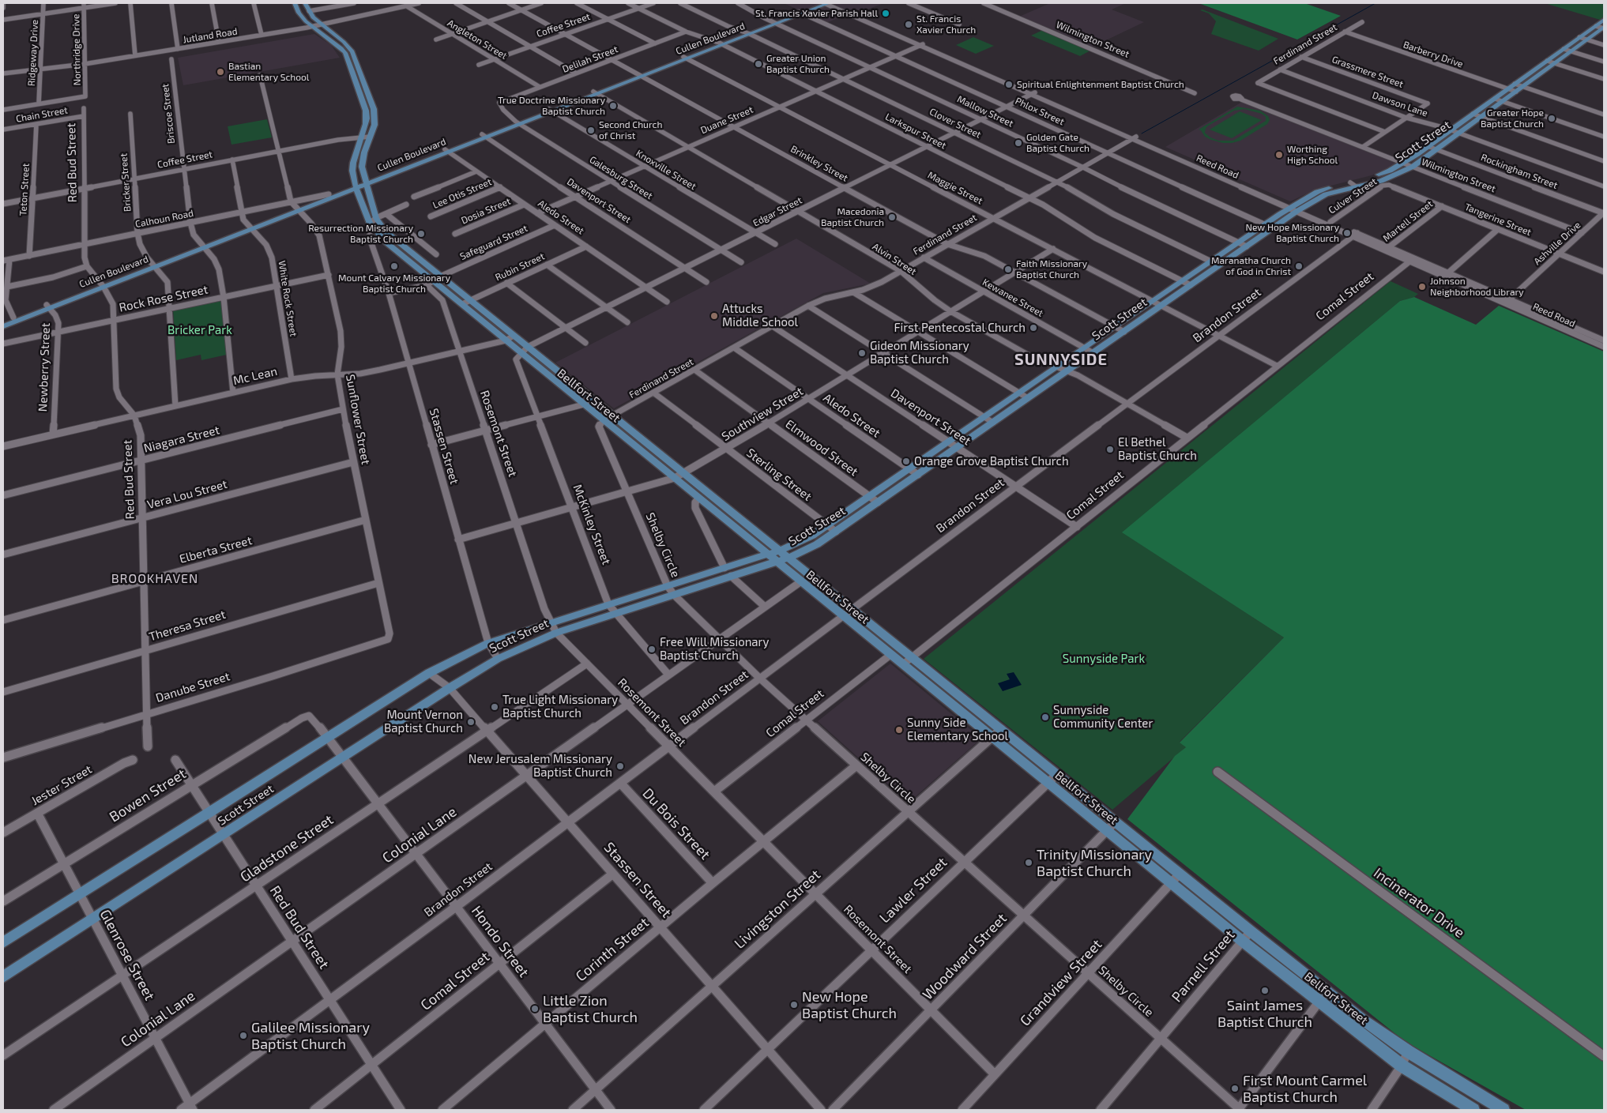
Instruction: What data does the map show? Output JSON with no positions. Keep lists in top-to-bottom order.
{
  "streets": {
    "main road": ["Cullen Boulevard", "Scott Street", "Bellfort Street"],
    "street": [
      "Coffee Street",
      "Jutland Road",
      "Angleton Street",
      "Wilmington Street",
      "Ferdinand Street",
      "Northridge Drive",
      "Ridgeway Drive",
      "Barberry Drive",
      "Delilah Street",
      "Grassmere Street",
      "Dawson Lane",
      "Mallow Street",
      "Phlox Street",
      "Briscoe Street",
      "Chain Street",
      "Duane Street",
      "Clover Street",
      "Larkspur Street",
      "Red Bud Street",
      "Brinkley Street",
      "Reed Road",
      "Knoxville Street",
      "Rockingham Street",
      "Galesburg Street",
      "Bricker Street",
      "Maggie Street",
      "Teton Street",
      "Lee Otis Street",
      "Culver Street",
      "Davenport Street",
      "Dosia Street",
      "Edgar Street",
      "Aledo Street",
      "Calhoun Road",
      "Tangerine Street",
      "Martell Street",
      "Safeguard Street",
      "Ashville Drive",
      "Alvin Street",
      "Rubin Street",
      "Comal Street",
      "Kewanee Street",
      "Rock Rose Street",
      "White Rock Street",
      "Brandon Street",
      "Newberry Street",
      "Mc Lean",
      "Southview Street",
      "Sunflower Street",
      "Rosemont Street",
      "Niagara Street",
      "Stassen Street",
      "Elmwood Street",
      "Sterling Street",
      "Vera Lou Street",
      "McKinley Street",
      "Shelby Circle",
      "Elberta Street",
      "Theresa Street",
      "Danube Street",
      "Jester Street",
      "Bowen Street",
      "Du Bois Street",
      "Colonial Lane",
      "Gladstone Street",
      "Lawler Street",
      "Incinerator Drive",
      "Livingston Street",
      "Hondo Street",
      "Corinth Street",
      "Glenrose Street",
      "Woodward Street",
      "Parnell Street",
      "Grandview Street"
    ]
  },
  "crossings": [
    ["Coffee Street", "Angleton Street"],
    ["Coffee Street", "Briscoe Street"],
    ["Coffee Street", "Larkspur Street"],
    ["Coffee Street", "Red Bud Street"],
    ["Coffee Street", "Brinkley Street"],
    ["Coffee Street", "Bricker Street"],
    ["Coffee Street", "Teton Street"],
    ["Coffee Street", "White Rock Street"],
    ["Coffee Street", "Bellfort Street"],
    ["Jutland Road", "Angleton Street"],
    ["Jutland Road", "Northridge Drive"],
    ["Jutland Road", "Ridgeway Drive"],
    ["Jutland Road", "Bellfort Street"],
    ["Cullen Boulevard", "Mallow Street"],
    ["Cullen Boulevard", "Phlox Street"],
    ["Cullen Boulevard", "Briscoe Street"],
    ["Cullen Boulevard", "Clover Street"],
    ["Cullen Boulevard", "Larkspur Street"],
    ["Cullen Boulevard", "Red Bud Street"],
    ["Cullen Boulevard", "Brinkley Street"],
    ["Cullen Boulevard", "Reed Road"],
    ["Cullen Boulevard", "Knoxville Street"],
    ["Cullen Boulevard", "Galesburg Street"],
    ["Cullen Boulevard", "Bricker Street"],
    ["Cullen Boulevard", "Maggie Street"],
    ["Cullen Boulevard", "Davenport Street"],
    ["Cullen Boulevard", "Aledo Street"],
    ["Cullen Boulevard", "Calhoun Road"],
    ["Cullen Boulevard", "Alvin Street"],
    ["Cullen Boulevard", "White Rock Street"],
    ["Cullen Boulevard", "Newberry Street"],
    ["Cullen Boulevard", "Bellfort Street"],
    ["Cullen Boulevard", "Sunflower Street"],
    ["Angleton Street", "Delilah Street"],
    ["Wilmington Street", "Scott Street"],
    ["Wilmington Street", "Ashville Drive"],
    ["Ferdinand Street", "Barberry Drive"],
    ["Ferdinand Street", "Grassmere Street"],
    ["Ferdinand Street", "Dawson Lane"],
    ["Ferdinand Street", "Mallow Street"],
    ["Ferdinand Street", "Phlox Street"],
    ["Ferdinand Street", "Clover Street"],
    ["Ferdinand Street", "Larkspur Street"],
    ["Ferdinand Street", "Brinkley Street"],
    ["Ferdinand Street", "Reed Road"],
    ["Ferdinand Street", "Maggie Street"],
    ["Ferdinand Street", "Davenport Street"],
    ["Ferdinand Street", "Aledo Street"],
    ["Ferdinand Street", "Alvin Street"],
    ["Ferdinand Street", "Kewanee Street"],
    ["Ferdinand Street", "Bellfort Street"],
    ["Ferdinand Street", "Elmwood Street"],
    ["Ferdinand Street", "Sterling Street"],
    ["Northridge Drive", "Ridgeway Drive"],
    ["Barberry Drive", "Scott Street"],
    ["Delilah Street", "Larkspur Street"],
    ["Delilah Street", "Brinkley Street"],
    ["Delilah Street", "Galesburg Street"],
    ["Grassmere Street", "Dawson Lane"],
    ["Dawson Lane", "Scott Street"],
    ["Mallow Street", "Duane Street"],
    ["Mallow Street", "Scott Street"],
    ["Mallow Street", "Edgar Street"],
    ["Phlox Street", "Duane Street"],
    ["Phlox Street", "Scott Street"],
    ["Phlox Street", "Edgar Street"],
    ["Briscoe Street", "Calhoun Road"],
    ["Briscoe Street", "Rock Rose Street"],
    ["Briscoe Street", "Mc Lean"],
    ["Chain Street", "Red Bud Street"],
    ["Chain Street", "Teton Street"],
    ["Duane Street", "Clover Street"],
    ["Duane Street", "Larkspur Street"],
    ["Duane Street", "Brinkley Street"],
    ["Duane Street", "Reed Road"],
    ["Duane Street", "Knoxville Street"],
    ["Duane Street", "Galesburg Street"],
    ["Duane Street", "Maggie Street"],
    ["Duane Street", "Davenport Street"],
    ["Duane Street", "Aledo Street"],
    ["Duane Street", "Alvin Street"],
    ["Clover Street", "Scott Street"],
    ["Clover Street", "Edgar Street"],
    ["Larkspur Street", "Scott Street"],
    ["Larkspur Street", "Edgar Street"],
    ["Scott Street", "Red Bud Street"],
    ["Scott Street", "Brinkley Street"],
    ["Scott Street", "Reed Road"],
    ["Scott Street", "Rockingham Street"],
    ["Scott Street", "Maggie Street"],
    ["Scott Street", "Davenport Street"],
    ["Scott Street", "Aledo Street"],
    ["Scott Street", "Alvin Street"],
    ["Scott Street", "Kewanee Street"],
    ["Scott Street", "Bellfort Street"],
    ["Scott Street", "Rosemont Street"],
    ["Scott Street", "Stassen Street"],
    ["Scott Street", "Elmwood Street"],
    ["Scott Street", "Sterling Street"],
    ["Scott Street", "McKinley Street"],
    ["Scott Street", "Shelby Circle"],
    ["Scott Street", "Hondo Street"],
    ["Scott Street", "Glenrose Street"],
    ["Red Bud Street", "Calhoun Road"],
    ["Red Bud Street", "Comal Street"],
    ["Red Bud Street", "Rock Rose Street"],
    ["Red Bud Street", "Brandon Street"],
    ["Red Bud Street", "Mc Lean"],
    ["Red Bud Street", "Niagara Street"],
    ["Red Bud Street", "Vera Lou Street"],
    ["Red Bud Street", "Elberta Street"],
    ["Red Bud Street", "Theresa Street"],
    ["Red Bud Street", "Danube Street"],
    ["Red Bud Street", "Bowen Street"],
    ["Red Bud Street", "Colonial Lane"],
    ["Red Bud Street", "Gladstone Street"],
    ["Brinkley Street", "Edgar Street"],
    ["Brinkley Street", "Southview Street"],
    ["Reed Road", "Culver Street"],
    ["Reed Road", "Edgar Street"],
    ["Reed Road", "Martell Street"],
    ["Reed Road", "Ashville Drive"],
    ["Reed Road", "Comal Street"],
    ["Reed Road", "Brandon Street"],
    ["Knoxville Street", "Edgar Street"],
    ["Rockingham Street", "Ashville Drive"],
    ["Galesburg Street", "Edgar Street"],
    ["Bricker Street", "Calhoun Road"],
    ["Bricker Street", "Rock Rose Street"],
    ["Bricker Street", "Mc Lean"],
    ["Maggie Street", "Edgar Street"],
    ["Maggie Street", "Comal Street"],
    ["Maggie Street", "Brandon Street"],
    ["Maggie Street", "Southview Street"],
    ["Teton Street", "Calhoun Road"],
    ["Lee Otis Street", "Aledo Street"],
    ["Culver Street", "Tangerine Street"],
    ["Davenport Street", "Edgar Street"],
    ["Davenport Street", "Comal Street"],
    ["Davenport Street", "Brandon Street"],
    ["Davenport Street", "Southview Street"],
    ["Dosia Street", "Aledo Street"],
    ["Edgar Street", "Aledo Street"],
    ["Edgar Street", "Alvin Street"],
    ["Edgar Street", "Bellfort Street"],
    ["Aledo Street", "Safeguard Street"],
    ["Aledo Street", "Rubin Street"],
    ["Aledo Street", "Southview Street"],
    ["Calhoun Road", "White Rock Street"],
    ["Calhoun Road", "Sunflower Street"],
    ["Tangerine Street", "Martell Street"],
    ["Tangerine Street", "Ashville Drive"],
    ["Safeguard Street", "Bellfort Street"],
    ["Safeguard Street", "Rosemont Street"],
    ["Alvin Street", "Comal Street"],
    ["Alvin Street", "Brandon Street"],
    ["Alvin Street", "Southview Street"],
    ["Rubin Street", "Bellfort Street"],
    ["Comal Street", "Bellfort Street"],
    ["Comal Street", "Rosemont Street"],
    ["Comal Street", "Stassen Street"],
    ["Comal Street", "Shelby Circle"],
    ["Comal Street", "Hondo Street"],
    ["Kewanee Street", "Southview Street"],
    ["Rock Rose Street", "White Rock Street"],
    ["Rock Rose Street", "Newberry Street"],
    ["Rock Rose Street", "Sunflower Street"],
    ["White Rock Street", "Mc Lean"],
    ["Brandon Street", "Bellfort Street"],
    ["Brandon Street", "Rosemont Street"],
    ["Brandon Street", "Stassen Street"],
    ["Brandon Street", "Shelby Circle"],
    ["Brandon Street", "Du Bois Street"],
    ["Brandon Street", "Hondo Street"],
    ["Brandon Street", "Glenrose Street"],
    ["Newberry Street", "Mc Lean"],
    ["Mc Lean", "Bellfort Street"],
    ["Mc Lean", "Sunflower Street"],
    ["Mc Lean", "Rosemont Street"],
    ["Mc Lean", "Stassen Street"],
    ["Bellfort Street", "Southview Street"],
    ["Bellfort Street", "Rosemont Street"],
    ["Bellfort Street", "Stassen Street"],
    ["Bellfort Street", "McKinley Street"],
    ["Bellfort Street", "Shelby Circle"],
    ["Bellfort Street", "Colonial Lane"],
    ["Bellfort Street", "Lawler Street"],
    ["Bellfort Street", "Livingston Street"],
    ["Bellfort Street", "Woodward Street"],
    ["Bellfort Street", "Parnell Street"],
    ["Bellfort Street", "Grandview Street"],
    ["Southview Street", "Rosemont Street"],
    ["Southview Street", "Stassen Street"],
    ["Southview Street", "Elmwood Street"],
    ["Southview Street", "Sterling Street"],
    ["Southview Street", "McKinley Street"],
    ["Southview Street", "Shelby Circle"],
    ["Sunflower Street", "Niagara Street"],
    ["Sunflower Street", "Vera Lou Street"],
    ["Sunflower Street", "Elberta Street"],
    ["Sunflower Street", "Theresa Street"],
    ["Sunflower Street", "Danube Street"],
    ["Rosemont Street", "Colonial Lane"],
    ["Rosemont Street", "Gladstone Street"],
    ["Rosemont Street", "Lawler Street"],
    ["Rosemont Street", "Livingston Street"],
    ["Rosemont Street", "Corinth Street"],
    ["Rosemont Street", "Woodward Street"],
    ["Rosemont Street", "Grandview Street"],
    ["Stassen Street", "Colonial Lane"],
    ["Stassen Street", "Gladstone Street"],
    ["Stassen Street", "Lawler Street"],
    ["Stassen Street", "Livingston Street"],
    ["Stassen Street", "Corinth Street"],
    ["McKinley Street", "Colonial Lane"],
    ["Shelby Circle", "Colonial Lane"],
    ["Shelby Circle", "Lawler Street"],
    ["Shelby Circle", "Livingston Street"],
    ["Shelby Circle", "Corinth Street"],
    ["Shelby Circle", "Woodward Street"],
    ["Shelby Circle", "Parnell Street"],
    ["Shelby Circle", "Grandview Street"],
    ["Jester Street", "Glenrose Street"],
    ["Bowen Street", "Hondo Street"],
    ["Bowen Street", "Glenrose Street"],
    ["Du Bois Street", "Corinth Street"],
    ["Colonial Lane", "Hondo Street"],
    ["Colonial Lane", "Glenrose Street"],
    ["Gladstone Street", "Hondo Street"],
    ["Gladstone Street", "Glenrose Street"],
    ["Livingston Street", "Hondo Street"],
    ["Hondo Street", "Corinth Street"]
  ],
  "districts": ["SUNNYSIDE", "BROOKHAVEN"],
  "parks": ["Bricker Park", "Sunnyside Park"],
  "places": [
    "St. Francis Xavier Parish Hall",
    "St. Francis Xavier Church",
    "Greater Union Baptist Church",
    "Bastian Elementary School",
    "Spiritual Enlightenment Baptist Church",
    "True Doctrine Missionary Baptist Church",
    "Greater Hope Baptist Church",
    "Second Church of Christ",
    "Golden Gate Baptist Church",
    "Worthing High School",
    "Macedonia Baptist Church",
    "New Hope Missionary Baptist Church",
    "Resurrection Missionary Baptist Church",
    "Mount Calvary Missionary Baptist Church",
    "Maranatha Church of God in Christ",
    "Faith Missionary Baptist Church",
    "Johnson Neighborhood Library",
    "Attucks Middle School",
    "First Pentecostal Church",
    "Gideon Missionary Baptist Church",
    "El Bethel Baptist Church",
    "Orange Grove Baptist Church",
    "Free Will Missionary Baptist Church",
    "True Light Missionary Baptist Church",
    "Sunnyside Community Center",
    "Mount Vernon Baptist Church",
    "Sunny Side Elementary School",
    "New Jerusalem Missionary Baptist Church",
    "Trinity Missionary Baptist Church",
    "Saint James Baptist Church",
    "New Hope Baptist Church",
    "Little Zion Baptist Church",
    "Galilee Missionary Baptist Church",
    "First Mount Carmel Baptist Church"
  ]
}
